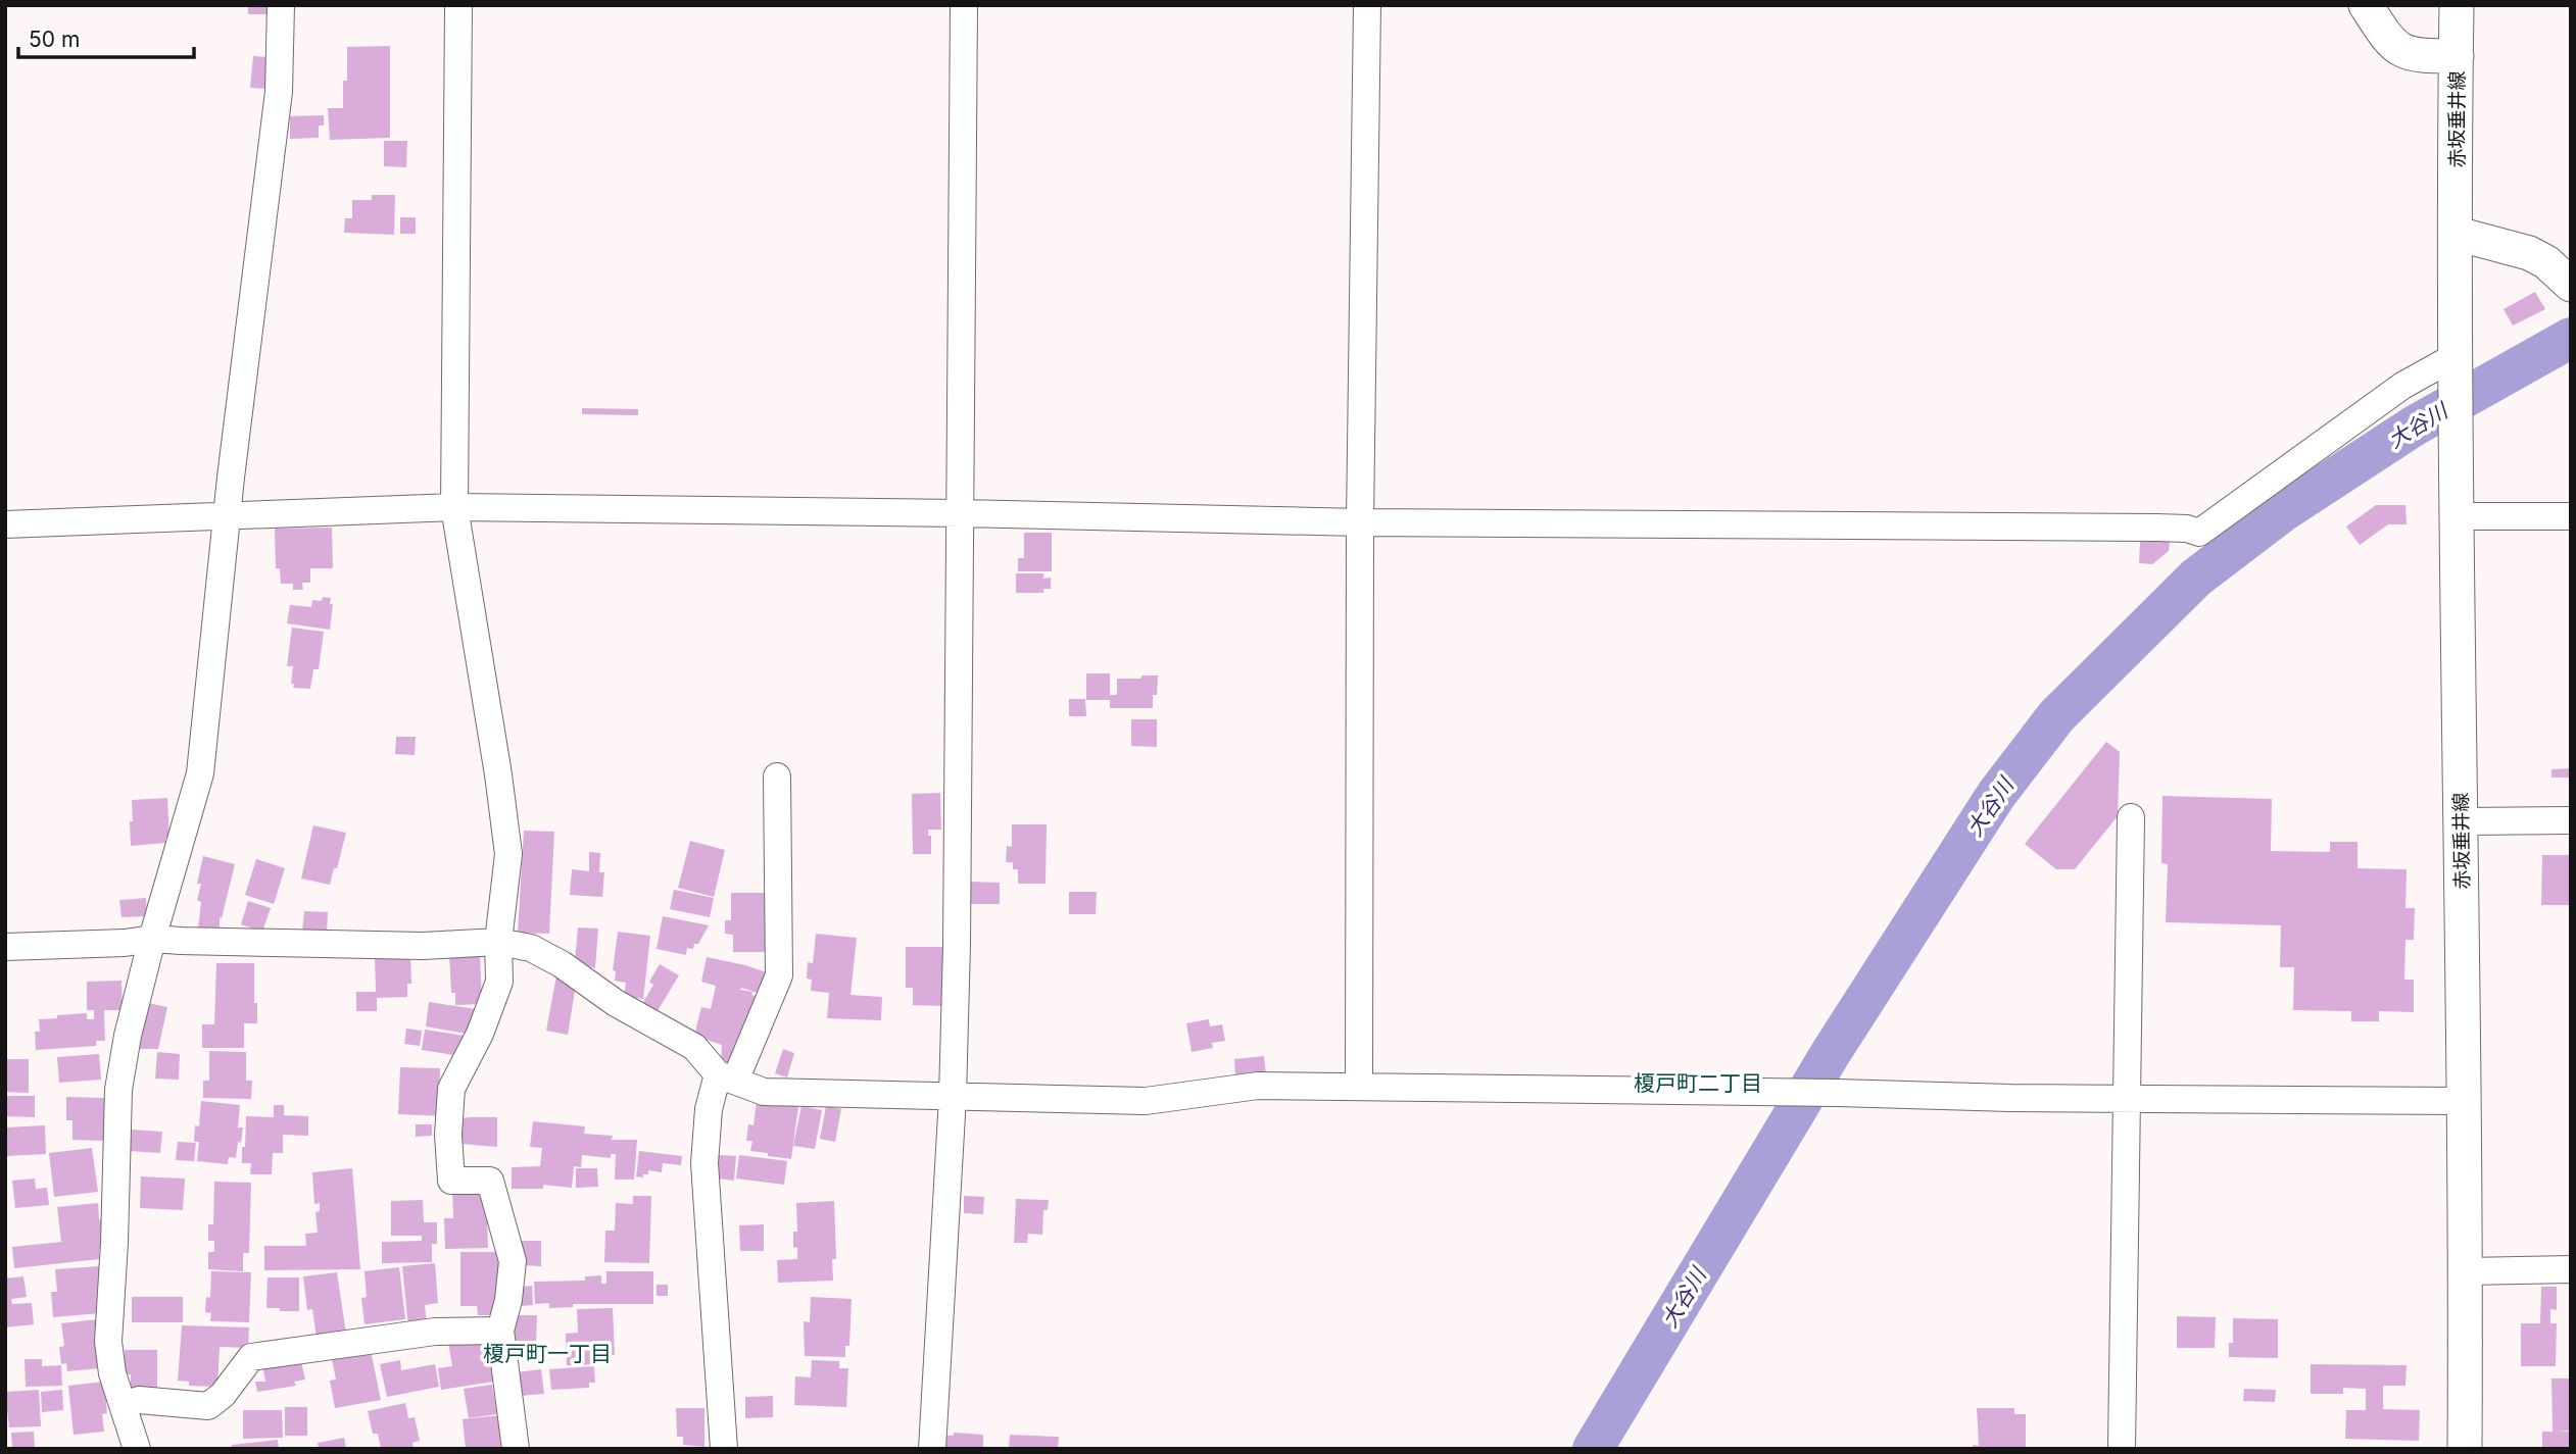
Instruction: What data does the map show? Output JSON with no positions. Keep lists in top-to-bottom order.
{
  "streets": {
    "main road": ["赤坂垂井線"]
  },
  "districts": ["榎戸町二丁目", "榎戸町一丁目"],
  "water": ["大谷川"],
  "scale_bar": "50 m"
}
